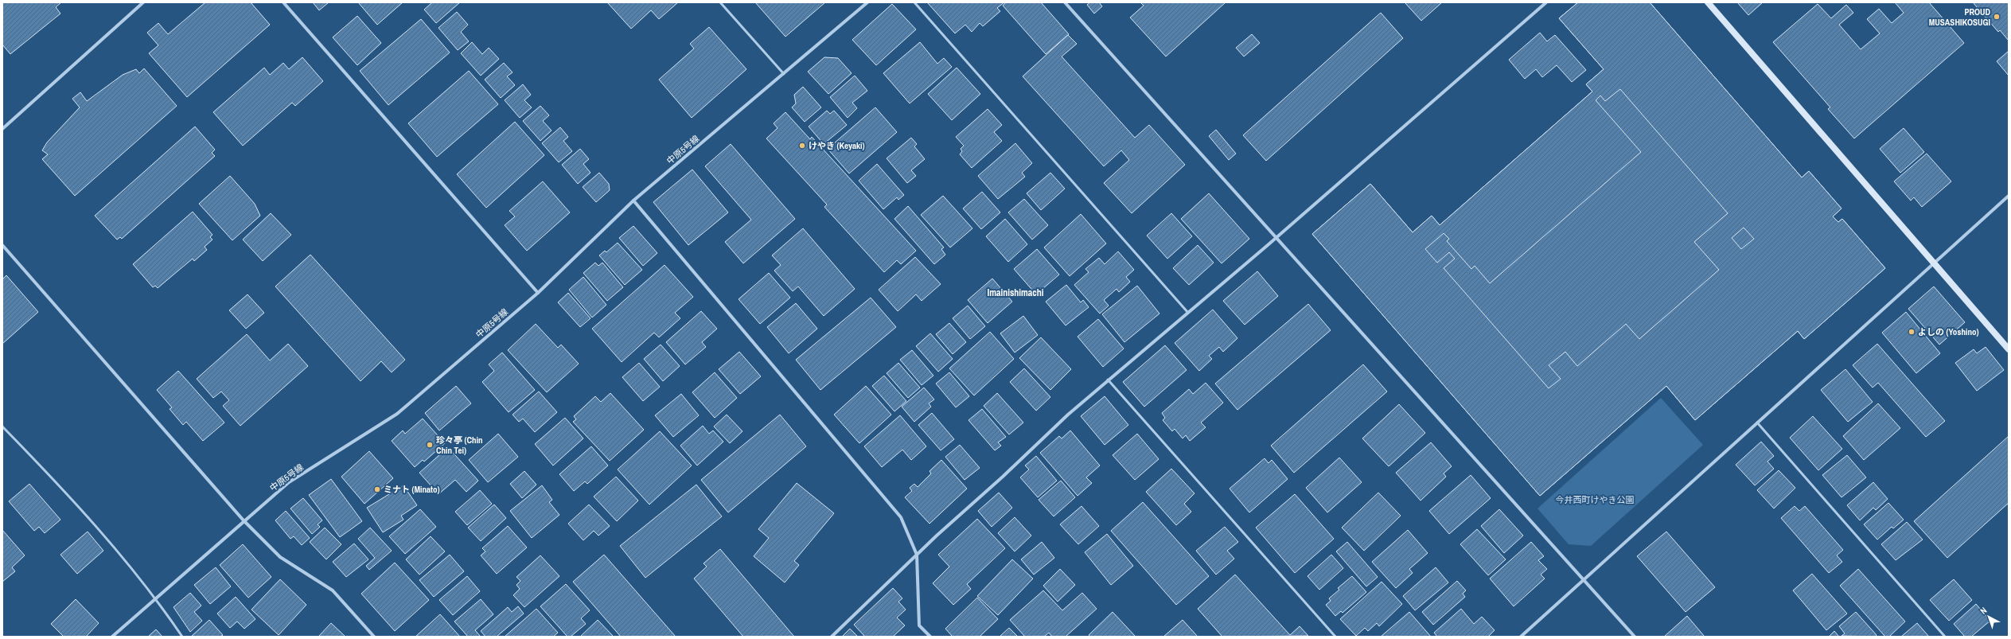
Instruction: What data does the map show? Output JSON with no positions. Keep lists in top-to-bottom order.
{
  "streets": {
    "street": ["中原5号線"]
  },
  "districts": ["Imainishimachi"],
  "parks": ["今井西町けやき公園"],
  "places": [
    "PROUD MUSASHIKOSUGI",
    "けやき (Keyaki)",
    "よしの (Yoshino)",
    "珍々亭 (Chin Chin Tei)",
    "ミナト (Minato)"
  ],
  "north": "top left"
}
